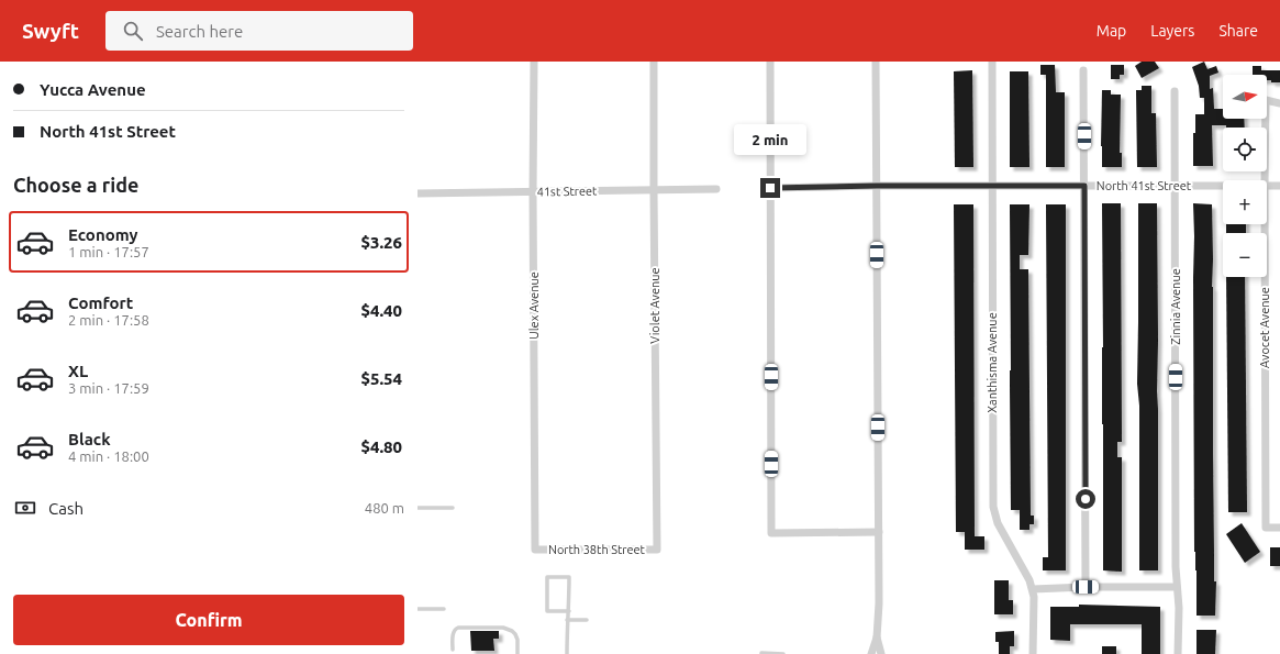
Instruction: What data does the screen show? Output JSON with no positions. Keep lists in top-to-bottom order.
{
  "streets": {
    "street": [
      "North 41st Street",
      "41st Street",
      "Ulex Avenue",
      "Violet Avenue",
      "Zinnia Avenue",
      "Avocet Avenue",
      "Xanthisma Avenue",
      "North 38th Street"
    ]
  },
  "crossings": [
    ["North 41st Street", "Zinnia Avenue"],
    ["North 41st Street", "Xanthisma Avenue"],
    ["41st Street", "Ulex Avenue"],
    ["41st Street", "Violet Avenue"],
    ["Ulex Avenue", "North 38th Street"],
    ["Violet Avenue", "North 38th Street"]
  ],
  "north": "right",
  "page": {
    "header": "Swyft",
    "search": "Search here",
    "nav": ["Map", "Layers", "Share"],
    "banner": ["Yucca Avenue", "North 41st Street"],
    "map_buttons": ["+", "−"],
    "bubble": "2 min",
    "heading": "Choose a ride",
    "list": [
      {
        "name": "Economy",
        "note": "1 min · 17:57",
        "value": "$3.26"
      },
      {
        "name": "Comfort",
        "note": "2 min · 17:58",
        "value": "$4.40"
      },
      {
        "name": "XL",
        "note": "3 min · 17:59",
        "value": "$5.54"
      },
      {
        "name": "Black",
        "note": "4 min · 18:00",
        "value": "$4.80"
      }
    ],
    "pay": ["Cash", "480 m"],
    "buttons": "Confirm"
  }
}
